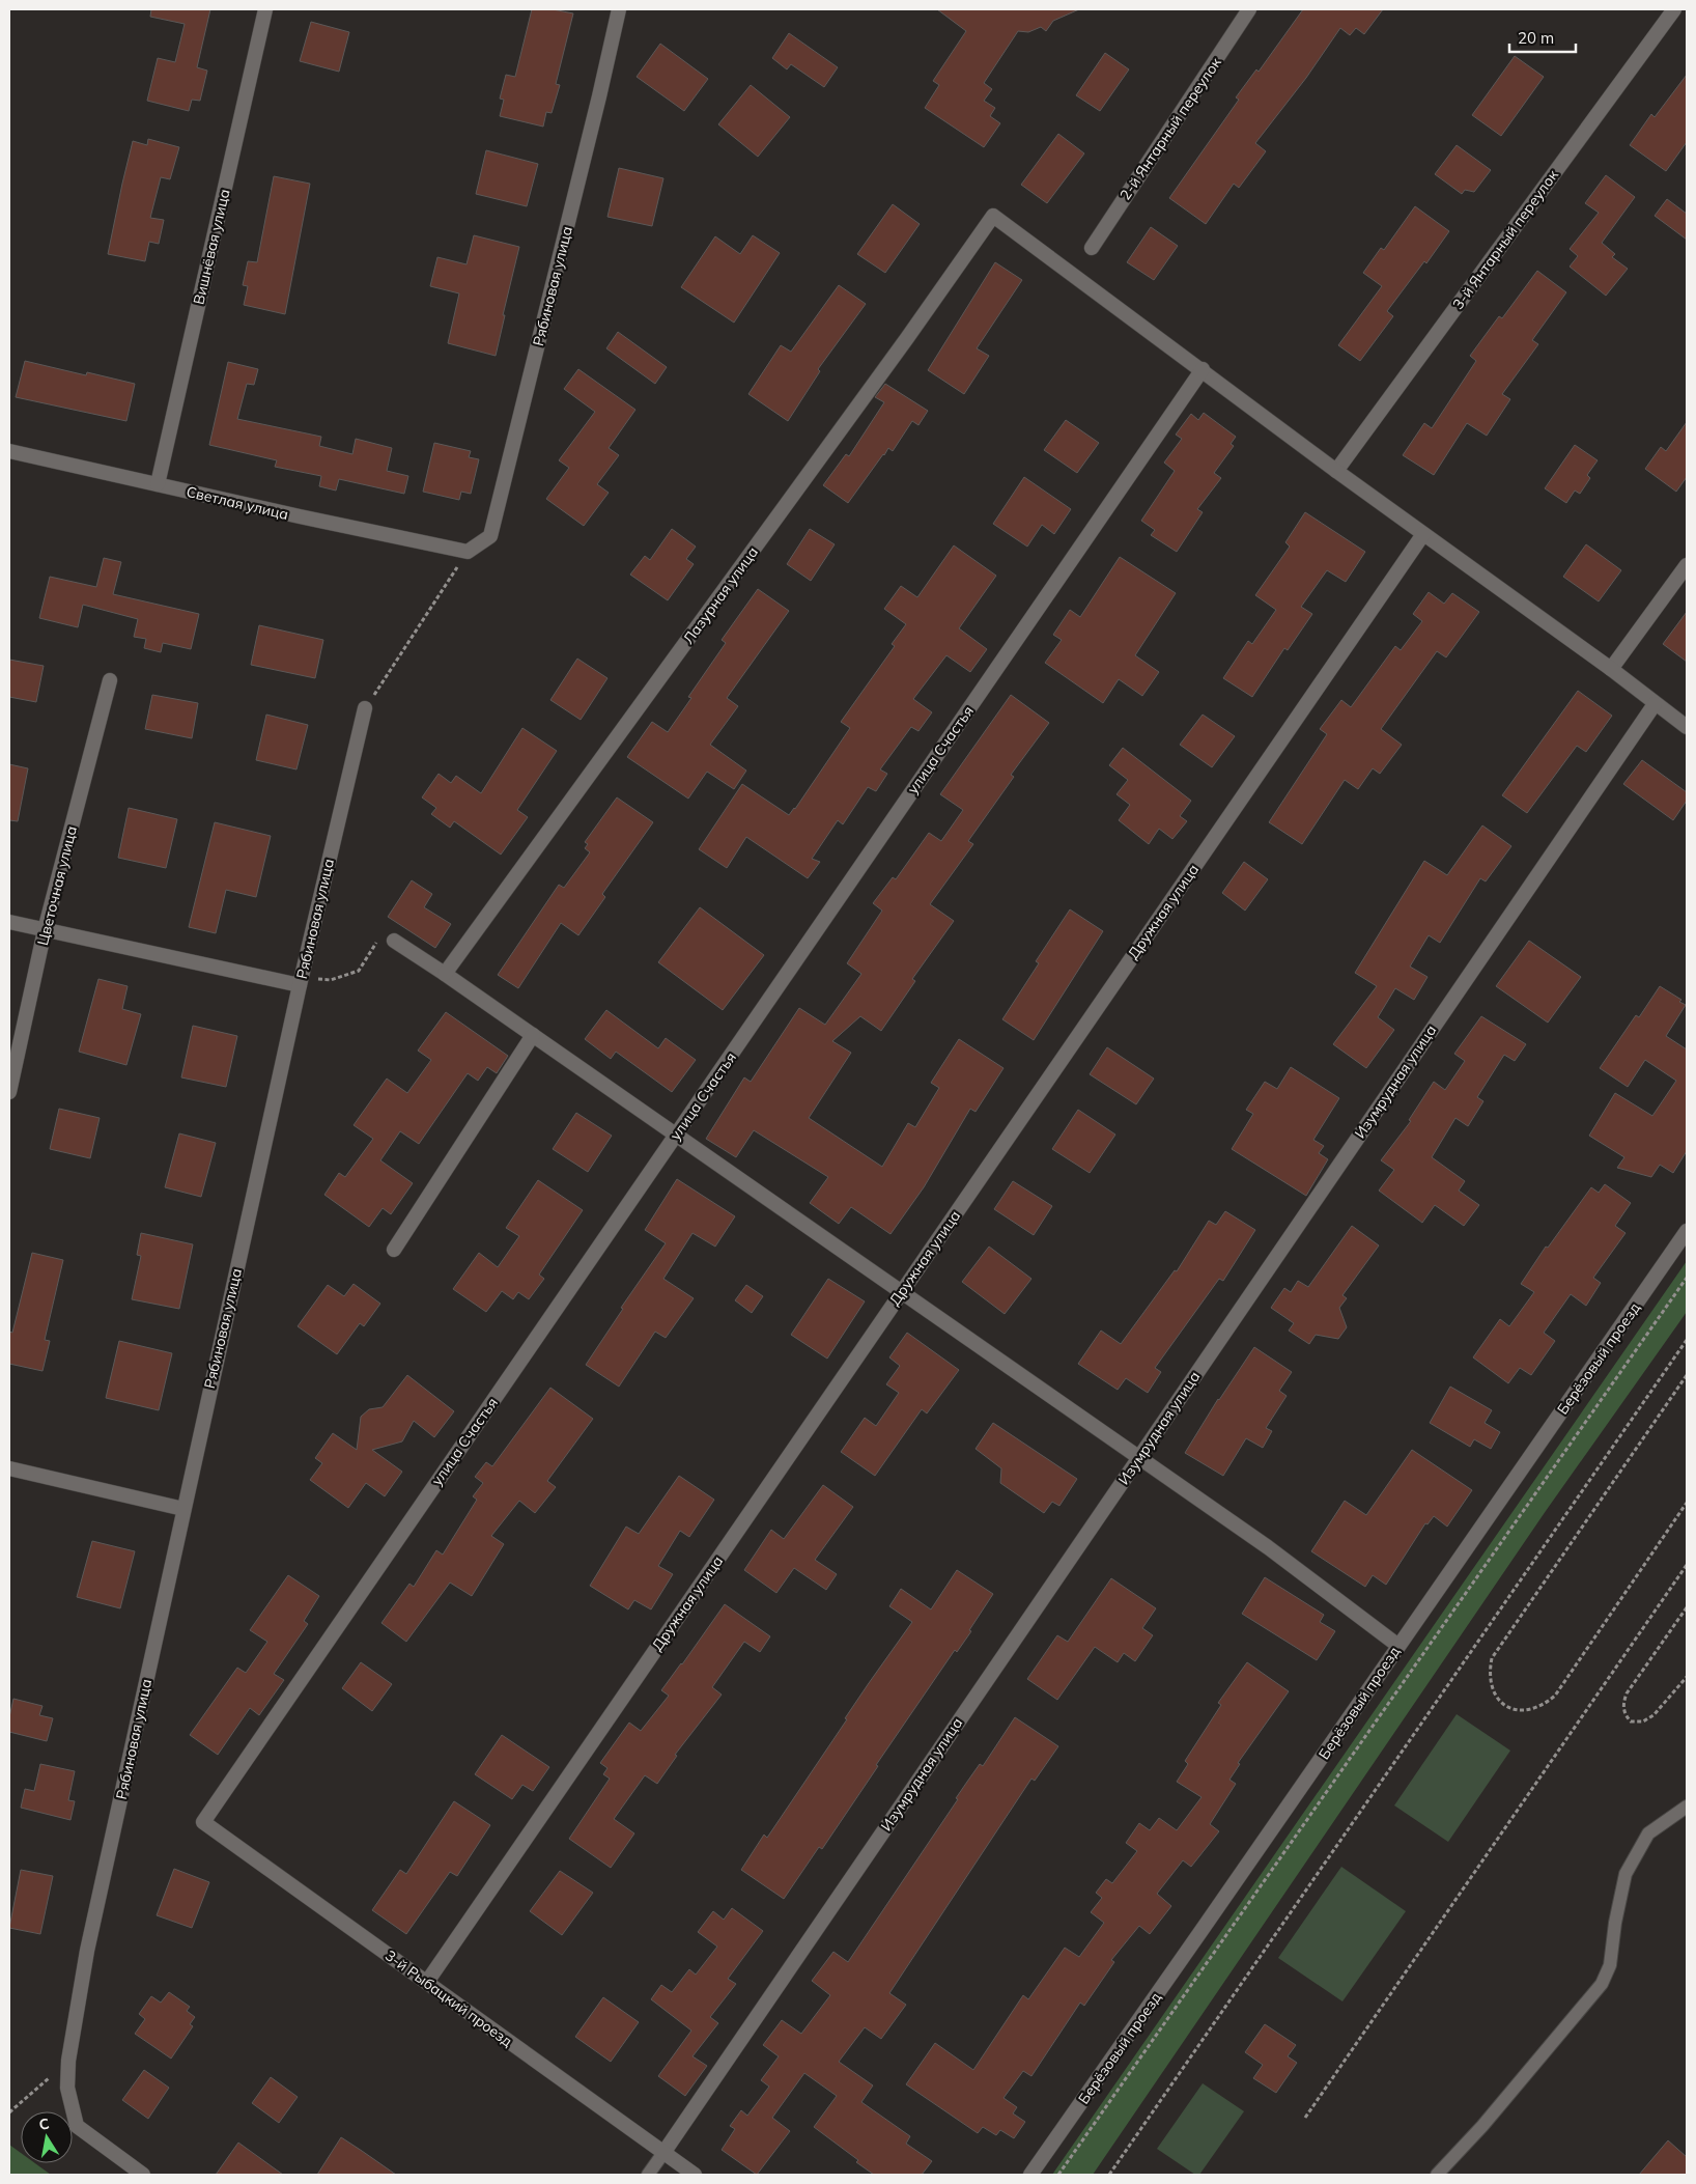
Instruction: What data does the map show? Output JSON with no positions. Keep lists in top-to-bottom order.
{
  "streets": {
    "street": [
      "2-й Янтарный переулок",
      "3-й Янтарный переулок",
      "Вишнёвая улица",
      "Рябиновая улица",
      "Светлая улица",
      "Лазурная улица",
      "улица Счастья",
      "Цветочная улица",
      "Дружная улица",
      "Изумрудная улица",
      "Берёзовый проезд",
      "3-й Рыбацкий проезд"
    ]
  },
  "crossings": [
    ["Вишнёвая улица", "Светлая улица"],
    ["Рябиновая улица", "Светлая улица"],
    ["Лазурная улица", "улица Счастья"],
    ["улица Счастья", "3-й Рыбацкий проезд"],
    ["Дружная улица", "3-й Рыбацкий проезд"],
    ["Изумрудная улица", "3-й Рыбацкий проезд"]
  ],
  "scale_bar": "20 m",
  "north": "top"
}
